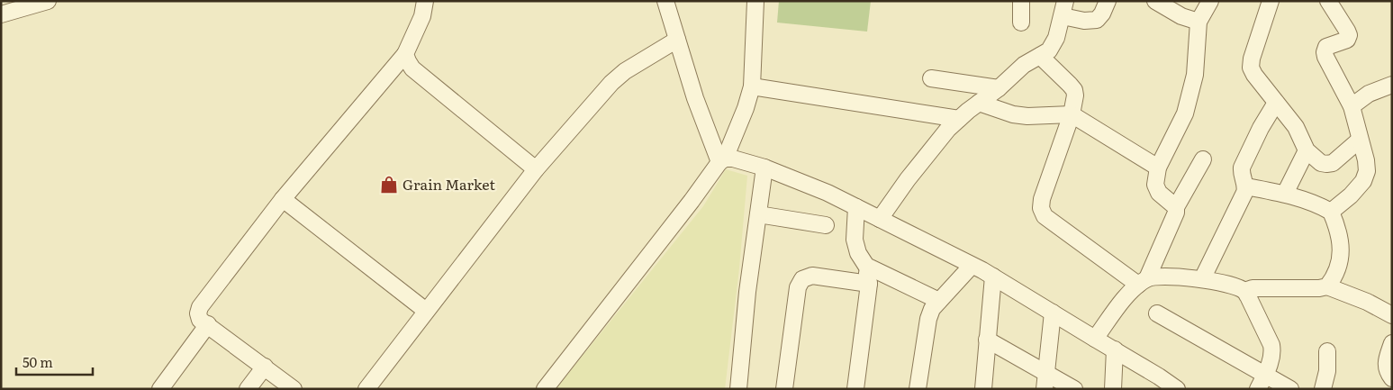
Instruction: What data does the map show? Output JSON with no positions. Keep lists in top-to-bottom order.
{
  "places": {
    "shop": ["Grain Market"]
  },
  "scale_bar": "50 m"
}
